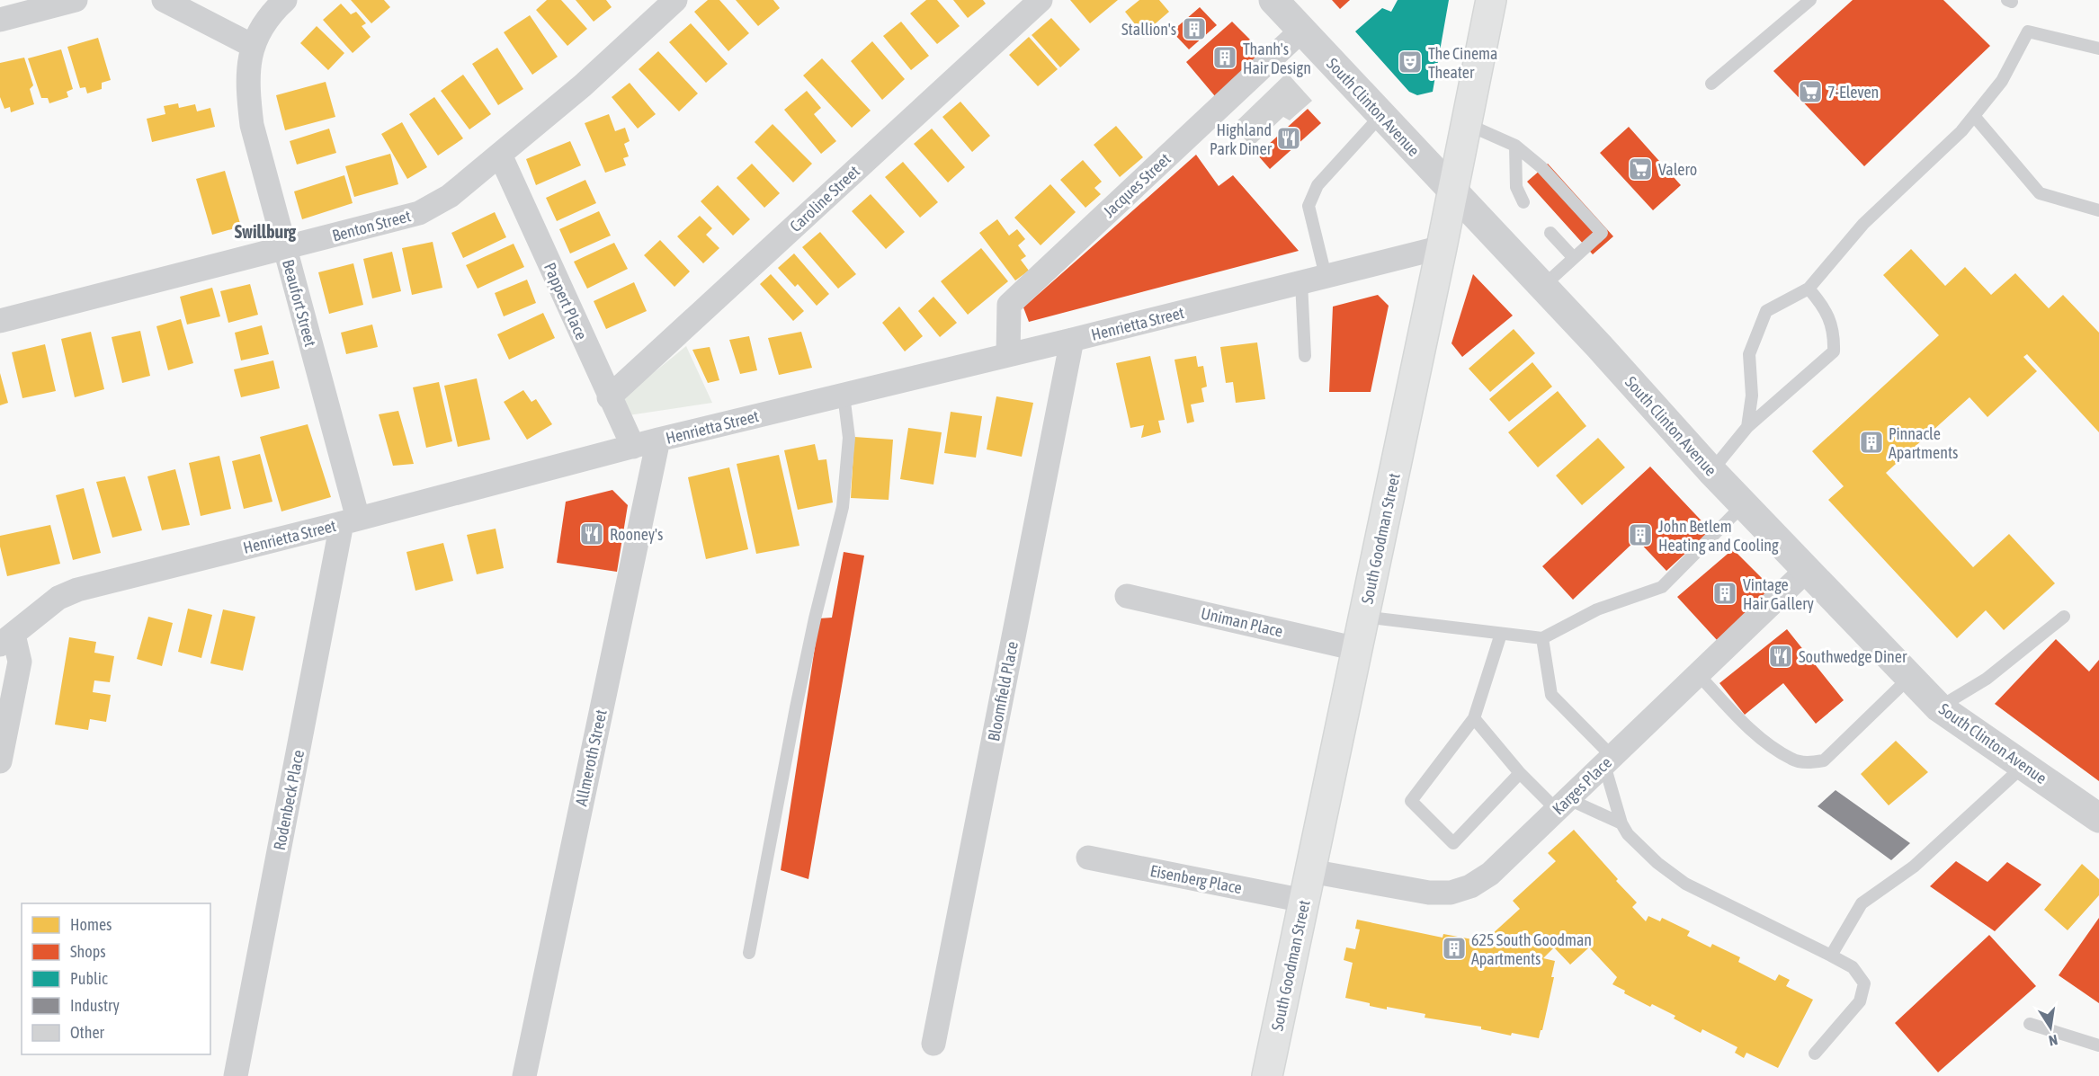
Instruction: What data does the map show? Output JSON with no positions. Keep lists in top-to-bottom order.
{
  "streets": {
    "main road": ["South Goodman Street"],
    "street": [
      "South Clinton Avenue",
      "Jacques Street",
      "Caroline Street",
      "Benton Street",
      "Pappert Place",
      "Beaufort Street",
      "Henrietta Street",
      "Uniman Place",
      "Bloomfield Place",
      "Allmeroth Street",
      "Karges Place",
      "Rodenbeck Place",
      "Eisenberg Place"
    ]
  },
  "crossings": [
    ["South Clinton Avenue", "Jacques Street"],
    ["South Clinton Avenue", "South Goodman Street"],
    ["South Clinton Avenue", "Karges Place"],
    ["Jacques Street", "Henrietta Street"],
    ["Caroline Street", "Pappert Place"],
    ["Benton Street", "Pappert Place"],
    ["Benton Street", "Beaufort Street"],
    ["Pappert Place", "Henrietta Street"],
    ["Beaufort Street", "Henrietta Street"],
    ["Beaufort Street", "Rodenbeck Place"],
    ["Henrietta Street", "South Goodman Street"],
    ["Henrietta Street", "Bloomfield Place"],
    ["Henrietta Street", "Allmeroth Street"],
    ["Henrietta Street", "Rodenbeck Place"],
    ["South Goodman Street", "Uniman Place"],
    ["South Goodman Street", "Karges Place"],
    ["South Goodman Street", "Eisenberg Place"]
  ],
  "districts": ["Swillburg"],
  "places": {
    "building": [
      "Stallion's",
      "Thanh's Hair Design",
      "Pinnacle Apartments",
      "John Betlem Heating and Cooling",
      "Vintage Hair Gallery",
      "625 South Goodman Apartments"
    ],
    "theatre": ["The Cinema Theater"],
    "supermarket": ["7-Eleven", "Valero"],
    "restaurant": ["Highland Park Diner", "Rooney's", "Southwedge Diner"]
  },
  "legend": [
    "Homes",
    "Shops",
    "Public",
    "Industry",
    "Other"
  ],
  "north": "bottom"
}
